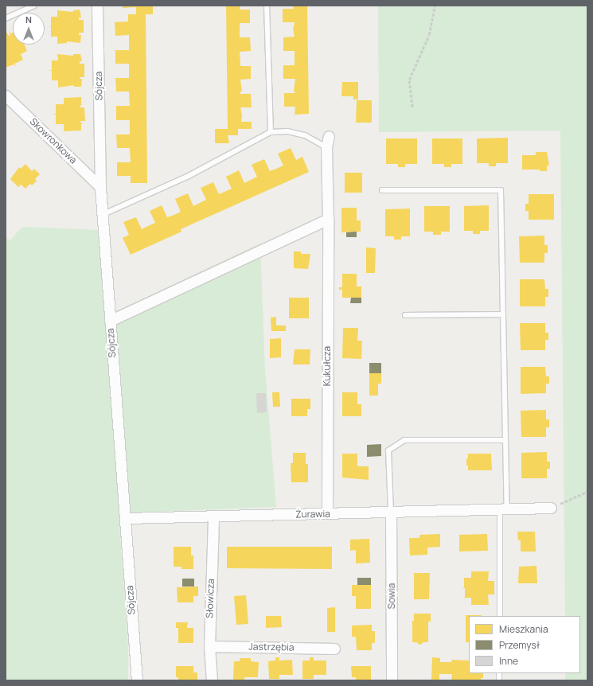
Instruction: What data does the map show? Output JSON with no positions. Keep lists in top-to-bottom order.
{
  "streets": {
    "street": [
      "Sójcza",
      "Skowronkowa",
      "Kukułcza",
      "Żurawia",
      "Sowia",
      "Słowicza",
      "Jastrzębia"
    ]
  },
  "crossings": [
    ["Sójcza", "Skowronkowa"],
    ["Sójcza", "Żurawia"],
    ["Kukułcza", "Żurawia"],
    ["Żurawia", "Sowia"],
    ["Żurawia", "Słowicza"],
    ["Słowicza", "Jastrzębia"]
  ],
  "legend": ["Mieszkania", "Przemysł", "Inne"],
  "north": "top"
}
